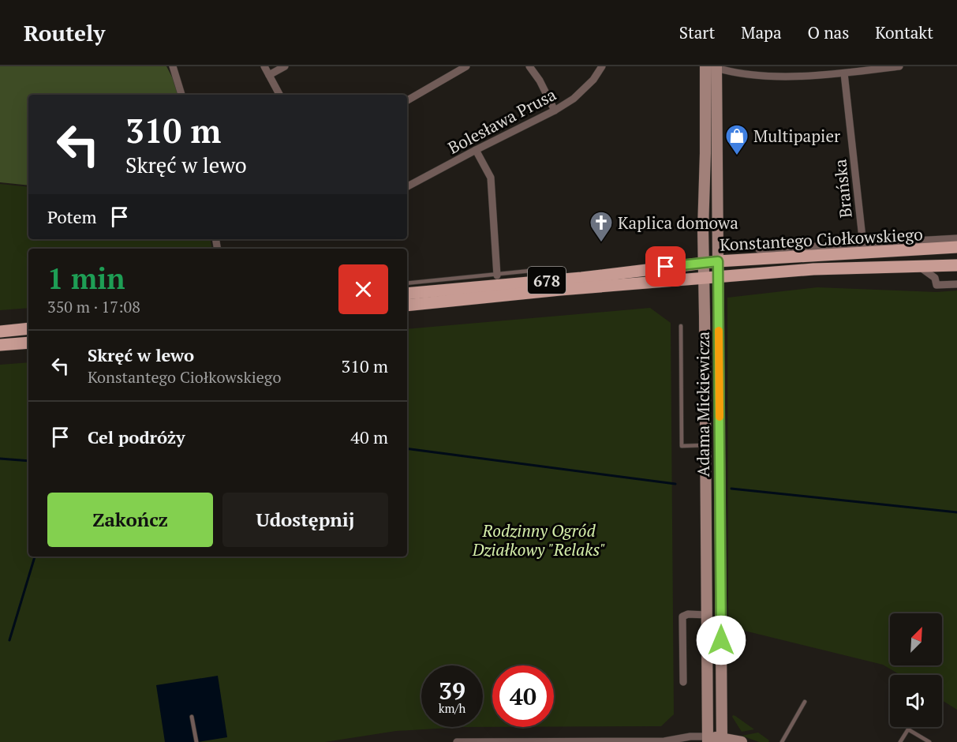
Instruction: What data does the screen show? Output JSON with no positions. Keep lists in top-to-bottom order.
{
  "streets": {
    "main road": ["Konstantego Ciołkowskiego", "678"],
    "street": ["Bolesława Prusa", "Brańska", "Adama Mickiewicza"]
  },
  "crossings": [
    ["Brańska", "Konstantego Ciołkowskiego"],
    ["Konstantego Ciołkowskiego", "Adama Mickiewicza"]
  ],
  "parks": ["Rodzinny Ogród Działkowy \"Relaks\""],
  "places": {
    "shop": ["Multipapier"],
    "church": ["Kaplica domowa"]
  },
  "north": "top right",
  "page": {
    "header": "Routely",
    "nav": [
      "Start",
      "Mapa",
      "O nas",
      "Kontakt"
    ],
    "turn": ["310 m", "Skręć w lewo"],
    "then": "Potem",
    "heading": ["1 min", "350 m · 17:08"],
    "list": [
      {
        "name": "Skręć w lewo",
        "note": "Konstantego Ciołkowskiego",
        "value": "310 m"
      },
      {
        "name": "Cel podróży",
        "value": "40 m"
      }
    ],
    "buttons": ["Zakończ", "Udostępnij"],
    "speed": "39 km/h",
    "limit": "40"
  }
}
